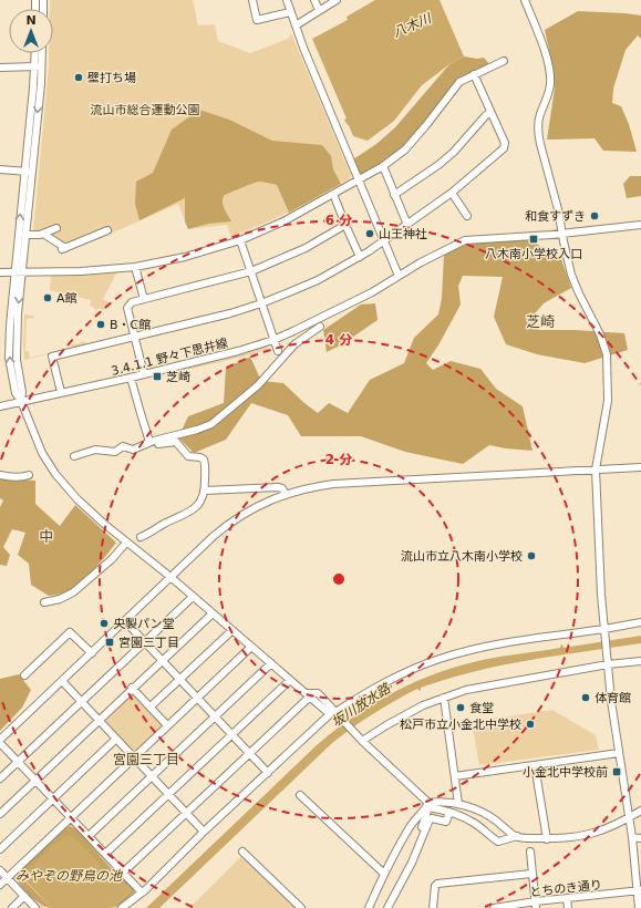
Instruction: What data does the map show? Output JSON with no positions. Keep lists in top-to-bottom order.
{
  "streets": {
    "street": ["3.4.1.1 野々下思井線", "とちのき通り"]
  },
  "districts": ["芝崎", "中", "宮園三丁目"],
  "water": ["八木川", "坂川放水路", "みやぞの野鳥の池"],
  "parks": ["流山市総合運動公園"],
  "places": {
    "other": [
      "壁打ち場",
      "和食すずき",
      "山王神社",
      "A館",
      "B・C館",
      "流山市立八木南小学校",
      "央製パン堂",
      "体育館",
      "食堂",
      "松戸市立小金北中学校"
    ],
    "transit": [
      "八木南小学校入口",
      "芝崎",
      "宮園三丁目",
      "小金北中学校前"
    ]
  },
  "north": "top",
  "rings": ["6 分", "4 分", "2 分"]
}
